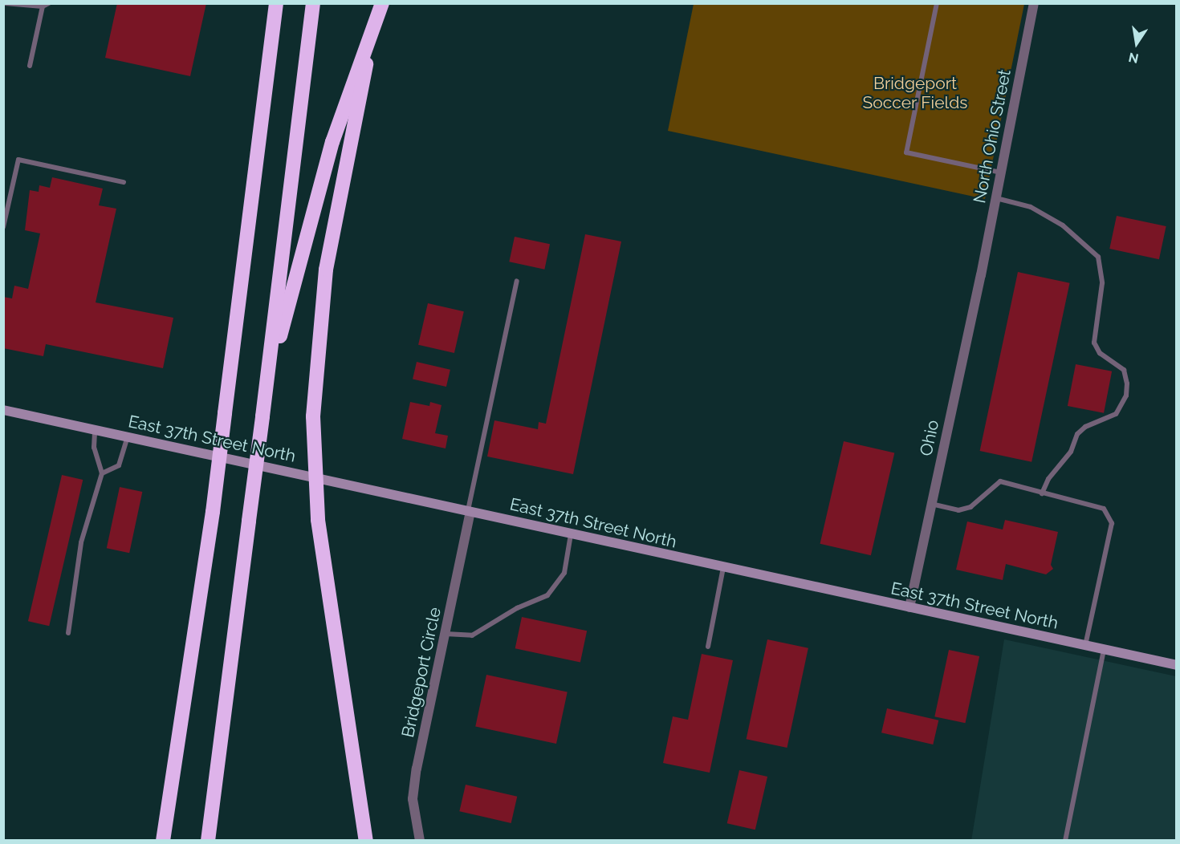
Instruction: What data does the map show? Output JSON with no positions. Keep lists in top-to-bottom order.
{
  "streets": {
    "main road": ["East 37th Street North"],
    "street": ["North Ohio Street", "Ohio", "Bridgeport Circle"]
  },
  "crossings": [
    ["North Ohio Street", "Ohio"],
    ["Ohio", "East 37th Street North"],
    ["East 37th Street North", "Bridgeport Circle"]
  ],
  "parks": ["Bridgeport Soccer Fields"],
  "north": "bottom"
}
